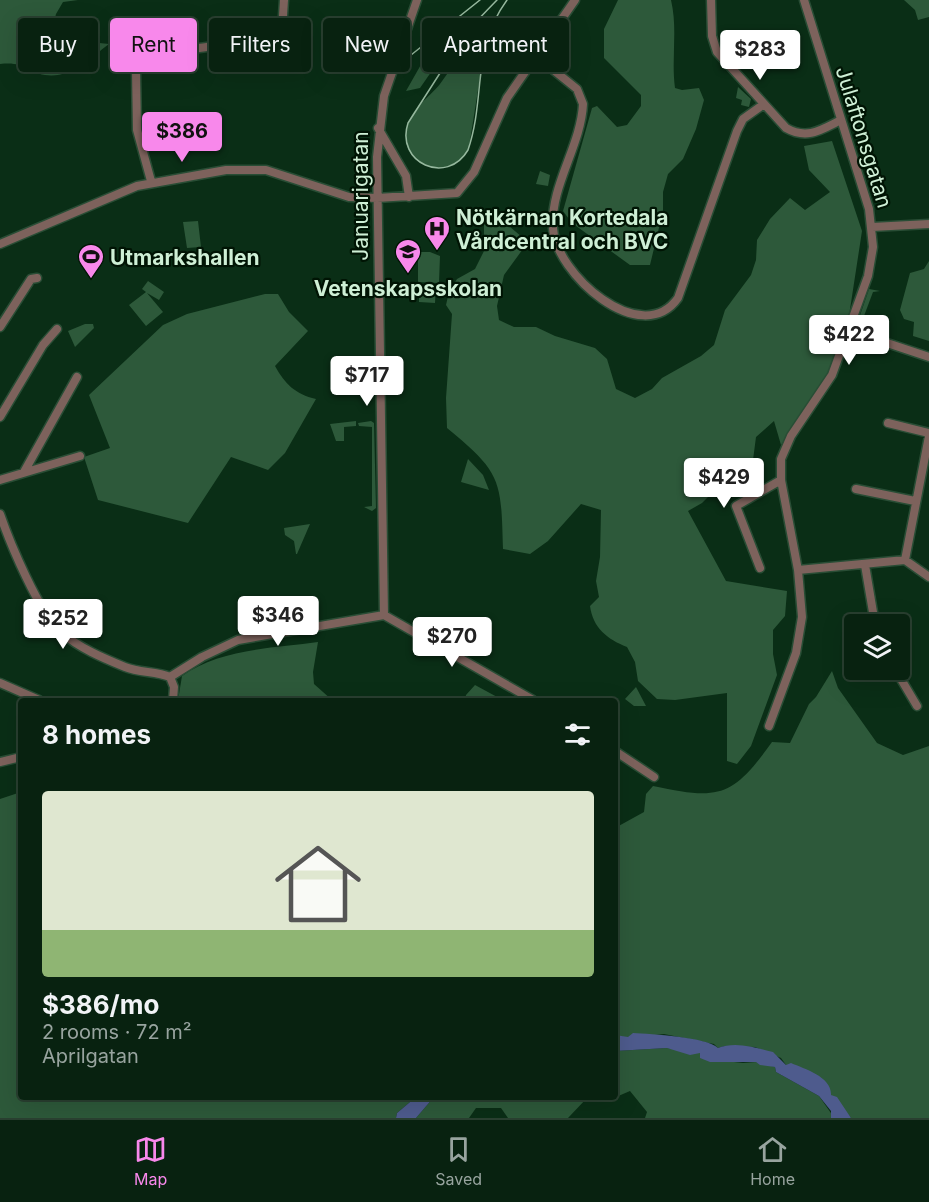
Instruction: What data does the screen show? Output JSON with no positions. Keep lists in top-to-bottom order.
{
  "streets": {
    "street": ["Julaftonsgatan", "Januarigatan"]
  },
  "places": {
    "hospital": ["Nötkärnan Kortedala Vårdcentral och BVC"],
    "school or university": ["Vetenskapsskolan"],
    "sports": ["Utmarkshallen"]
  },
  "page": {
    "chip": [
      "Buy",
      "Rent",
      "Filters",
      "New",
      "Apartment"
    ],
    "price": [
      "$283",
      "$386",
      "$422",
      "$717",
      "$429",
      "$346",
      "$252",
      "$270"
    ],
    "heading": "8 homes",
    "list": [
      {
        "name": "$386/mo",
        "note": "2 rooms · 72 m² · Aprilgatan"
      }
    ],
    "tabs": ["Map", "Saved", "Home"]
  }
}
